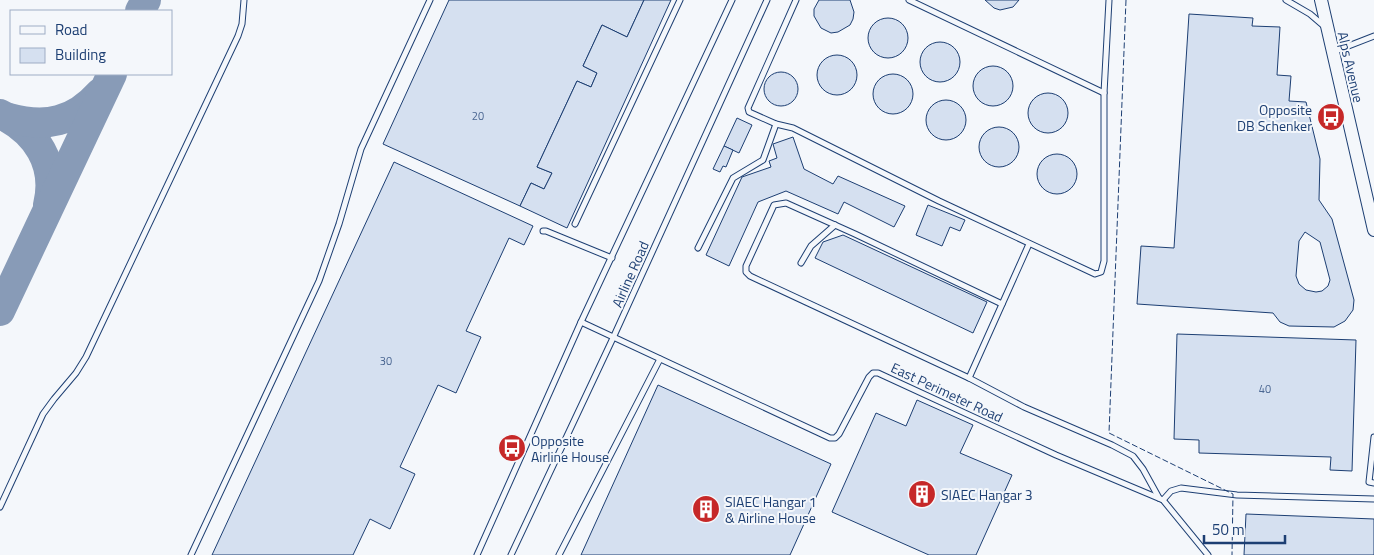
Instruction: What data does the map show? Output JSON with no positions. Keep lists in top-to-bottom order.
{
  "streets": {
    "street": ["Alps Avenue"],
    "lane": ["Airline Road", "East Perimeter Road"]
  },
  "crossings": [
    ["Airline Road", "East Perimeter Road"]
  ],
  "places": {
    "bus stop": ["Opposite DB Schenker", "Opposite Airline House"],
    "building": ["SIAEC Hangar 3", "SIAEC Hangar 1 & Airline House"]
  },
  "house_numbers": ["20", "30", "40"],
  "legend": ["Road", "Building"],
  "scale_bar": "50 m"
}
